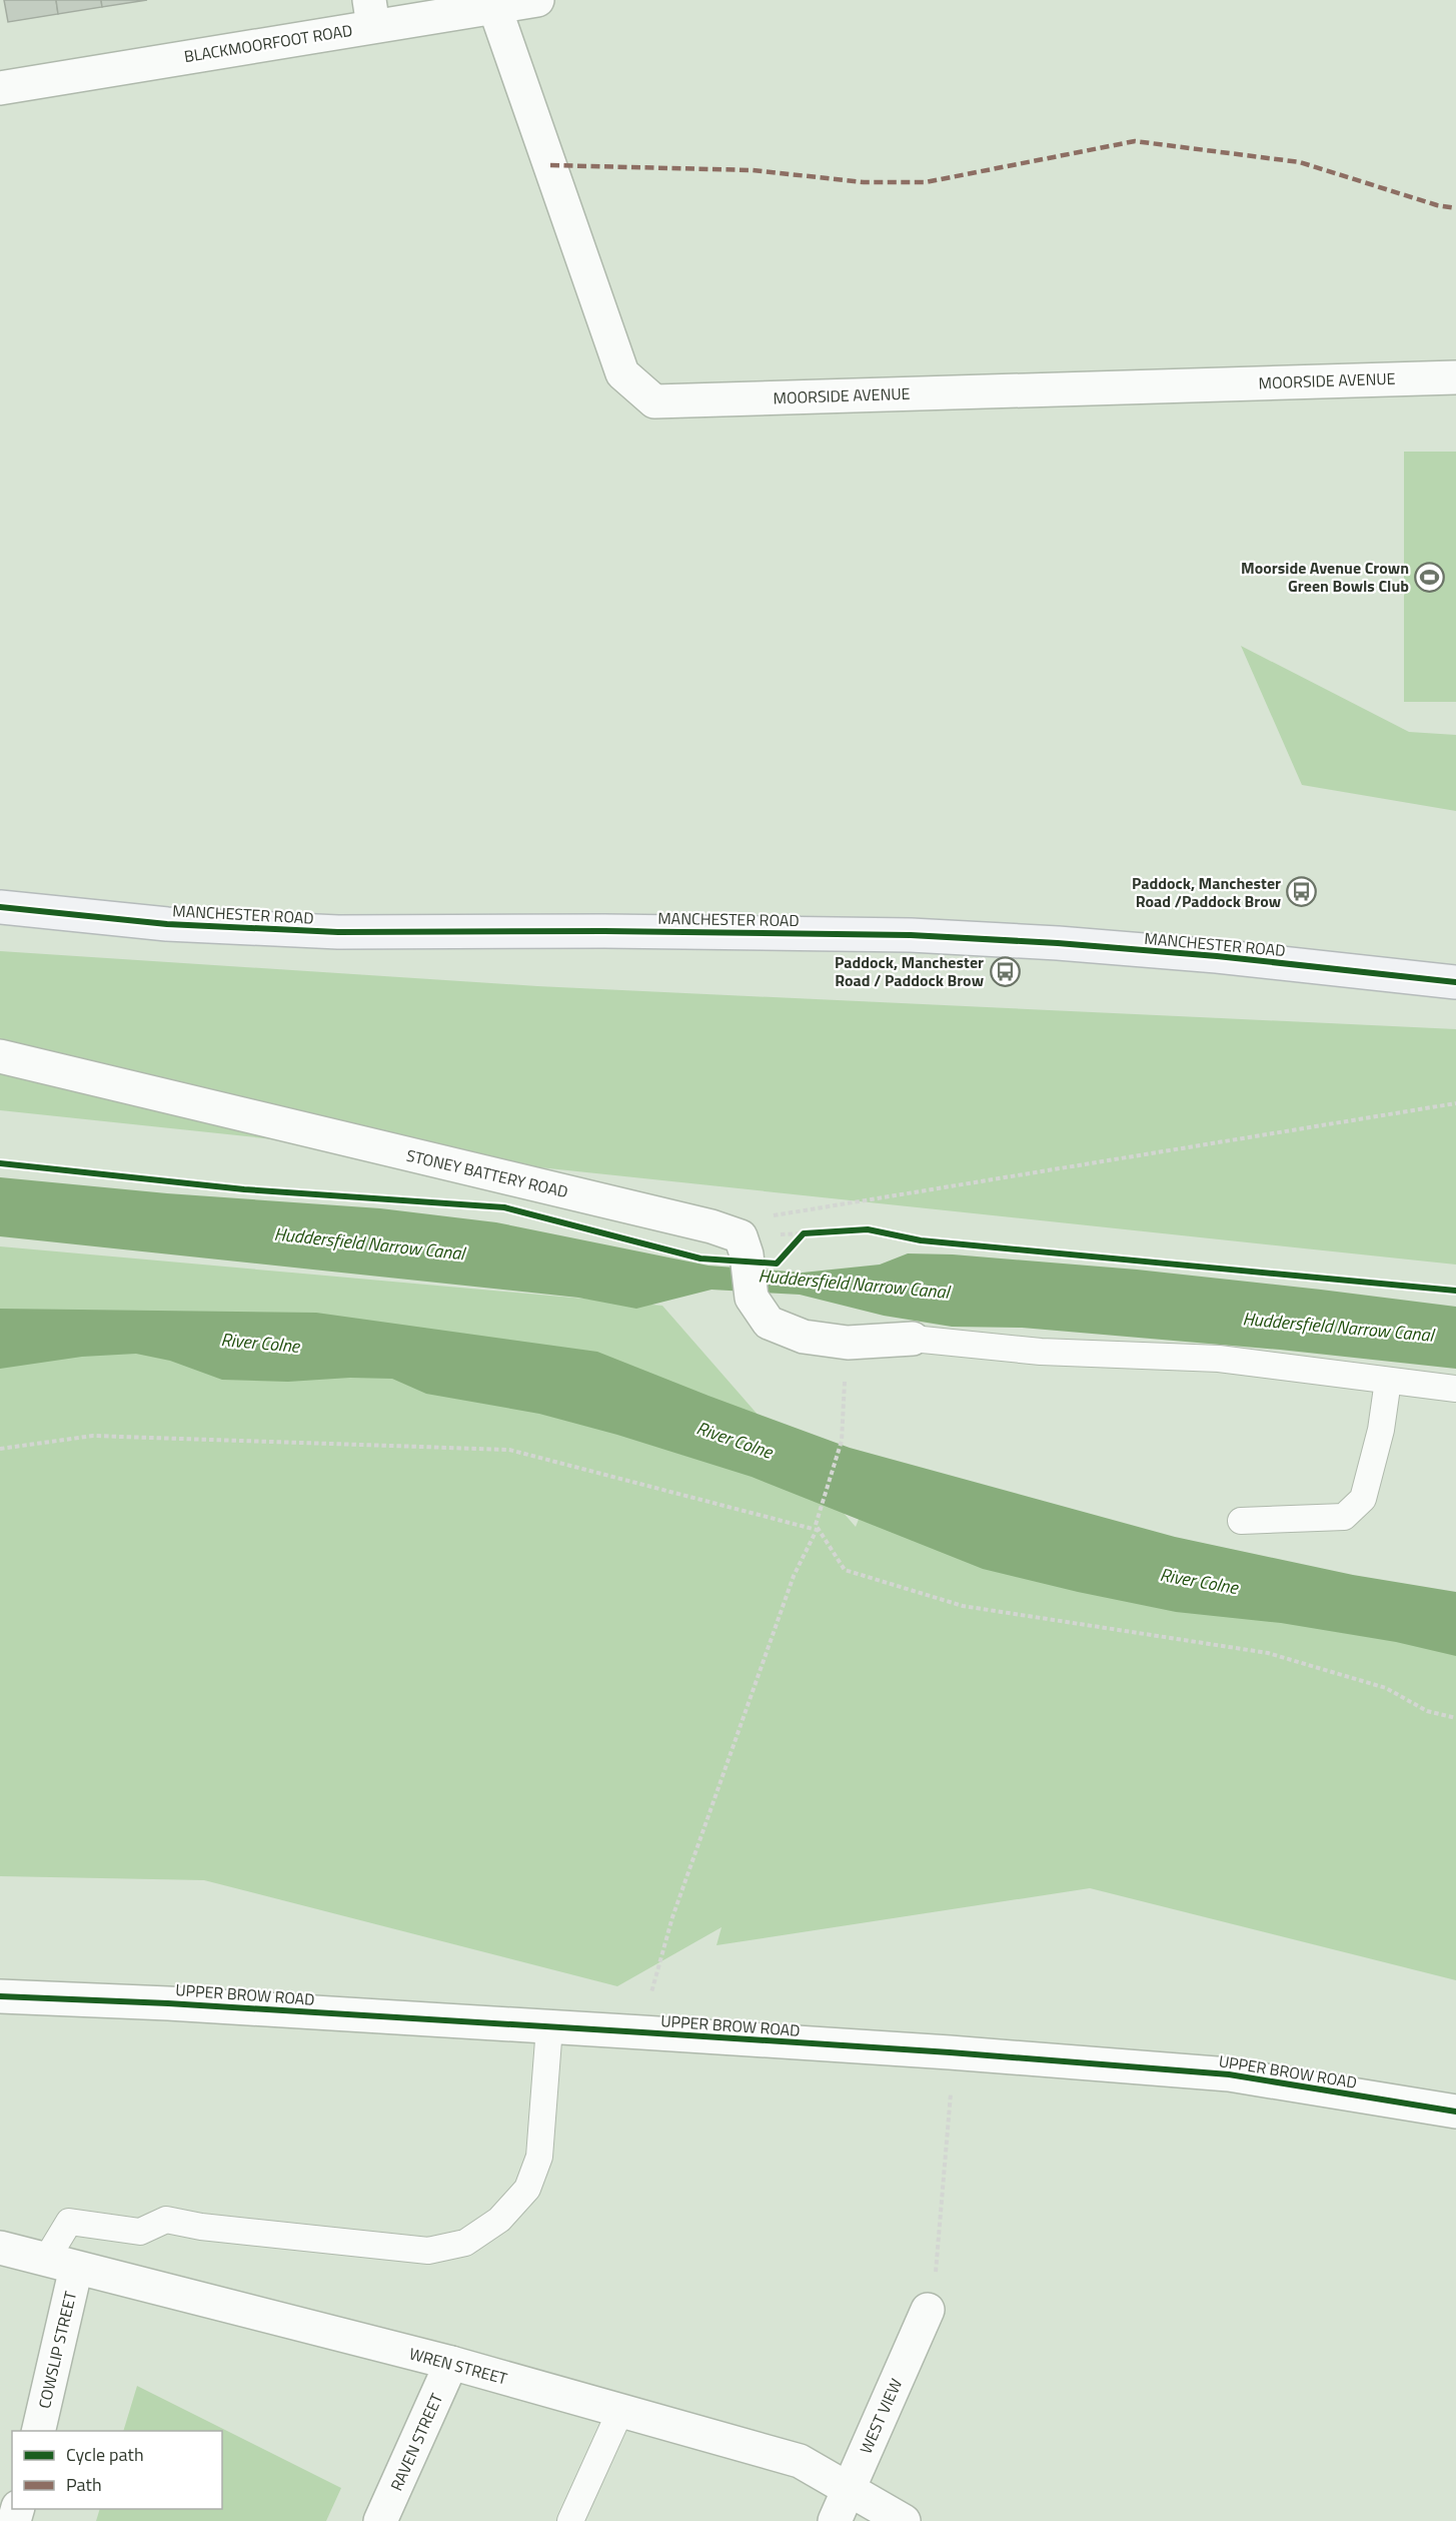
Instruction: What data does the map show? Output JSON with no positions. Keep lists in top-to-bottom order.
{
  "streets": {
    "main road": ["MANCHESTER ROAD"],
    "street": [
      "BLACKMOORFOOT ROAD",
      "MOORSIDE AVENUE",
      "STONEY BATTERY ROAD",
      "UPPER BROW ROAD",
      "COWSLIP STREET",
      "WREN STREET",
      "WEST VIEW",
      "RAVEN STREET"
    ]
  },
  "crossings": [
    ["BLACKMOORFOOT ROAD", "MOORSIDE AVENUE"],
    ["COWSLIP STREET", "WREN STREET"],
    ["WREN STREET", "WEST VIEW"],
    ["WREN STREET", "RAVEN STREET"]
  ],
  "water": ["Huddersfield Narrow Canal", "River Colne"],
  "places": {
    "sports": ["Moorside Avenue Crown Green Bowls Club"],
    "bus stop": ["Paddock, Manchester Road /Paddock Brow", "Paddock, Manchester Road / Paddock Brow"]
  },
  "legend": ["Cycle path", "Path"]
}
